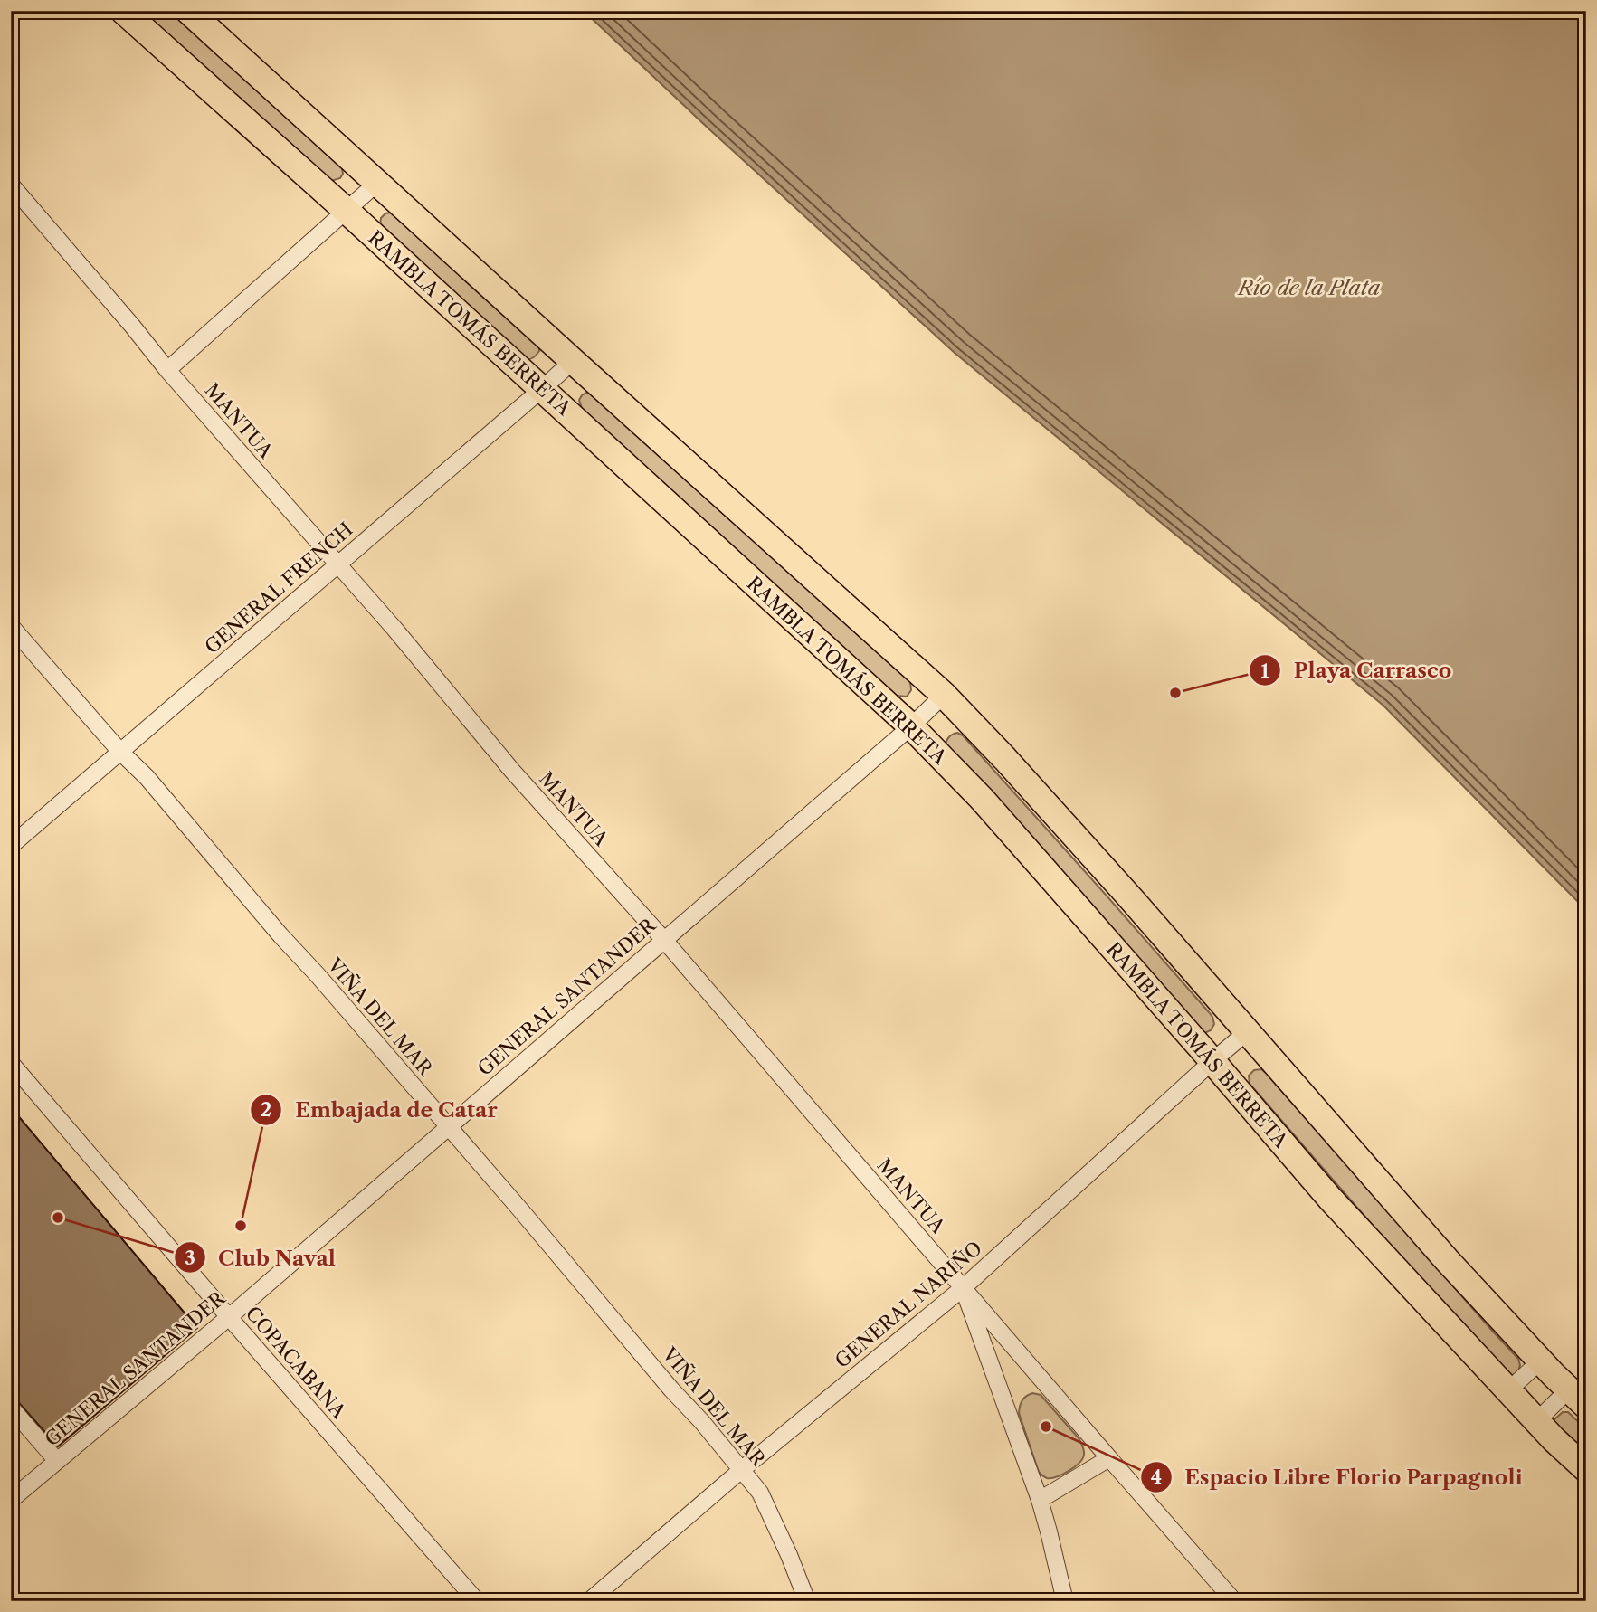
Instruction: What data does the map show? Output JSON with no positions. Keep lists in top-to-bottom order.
{
  "streets": {
    "main road": ["RAMBLA TOMÁS BERRETA"],
    "street": [
      "MANTUA",
      "GENERAL FRENCH",
      "GENERAL SANTANDER",
      "VIÑA DEL MAR",
      "GENERAL NARIÑO",
      "COPACABANA"
    ]
  },
  "crossings": [
    ["RAMBLA TOMÁS BERRETA", "GENERAL FRENCH"],
    ["RAMBLA TOMÁS BERRETA", "GENERAL SANTANDER"],
    ["RAMBLA TOMÁS BERRETA", "GENERAL NARIÑO"],
    ["MANTUA", "GENERAL FRENCH"],
    ["MANTUA", "GENERAL SANTANDER"],
    ["MANTUA", "GENERAL NARIÑO"],
    ["GENERAL FRENCH", "VIÑA DEL MAR"],
    ["GENERAL SANTANDER", "VIÑA DEL MAR"],
    ["GENERAL SANTANDER", "COPACABANA"],
    ["VIÑA DEL MAR", "GENERAL NARIÑO"]
  ],
  "water": ["Río de la Plata"],
  "places": [
    "Playa Carrasco",
    "Club Naval",
    "Embajada de Catar",
    "Espacio Libre Florio Parpagnoli"
  ]
}
